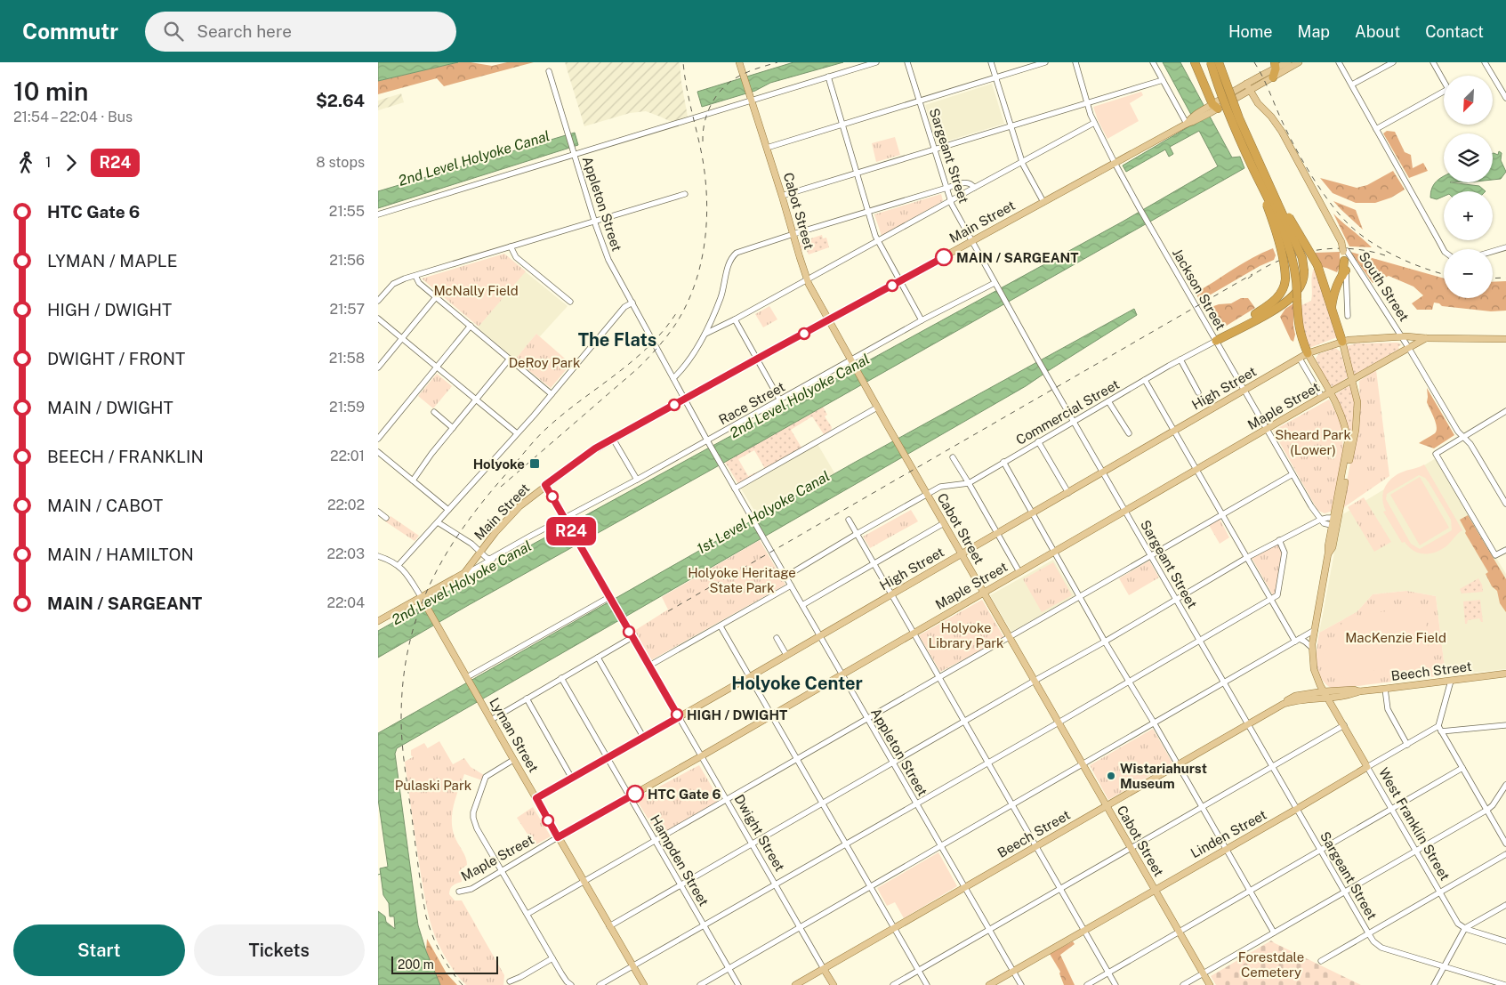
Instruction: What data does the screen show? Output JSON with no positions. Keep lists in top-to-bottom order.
{
  "streets": {
    "main road": [
      "Cabot Street",
      "Main Street",
      "South Street",
      "High Street",
      "Maple Street",
      "Beech Street",
      "Lyman Street",
      "West Franklin Street",
      "Dwight Street",
      "Linden Street"
    ],
    "street": [
      "Sargeant Street",
      "Appleton Street",
      "Jackson Street",
      "Race Street",
      "Commercial Street",
      "Hampden Street"
    ]
  },
  "crossings": [
    ["Sargeant Street", "Main Street"],
    ["Sargeant Street", "High Street"],
    ["Sargeant Street", "Race Street"],
    ["Sargeant Street", "Maple Street"],
    ["Sargeant Street", "Commercial Street"],
    ["Sargeant Street", "Beech Street"],
    ["Sargeant Street", "Linden Street"],
    ["Appleton Street", "Main Street"],
    ["Appleton Street", "High Street"],
    ["Appleton Street", "Race Street"],
    ["Appleton Street", "Maple Street"],
    ["Appleton Street", "Commercial Street"],
    ["Appleton Street", "Beech Street"],
    ["Appleton Street", "Linden Street"],
    ["Cabot Street", "Main Street"],
    ["Cabot Street", "High Street"],
    ["Cabot Street", "Race Street"],
    ["Cabot Street", "Maple Street"],
    ["Cabot Street", "Commercial Street"],
    ["Cabot Street", "Beech Street"],
    ["Cabot Street", "Linden Street"],
    ["Main Street", "Jackson Street"],
    ["Main Street", "Race Street"],
    ["Main Street", "Lyman Street"],
    ["Main Street", "Dwight Street"],
    ["South Street", "High Street"],
    ["South Street", "Maple Street"],
    ["Jackson Street", "High Street"],
    ["Jackson Street", "Maple Street"],
    ["Jackson Street", "Commercial Street"],
    ["High Street", "Lyman Street"],
    ["High Street", "Dwight Street"],
    ["High Street", "Hampden Street"],
    ["Race Street", "Dwight Street"],
    ["Maple Street", "Lyman Street"],
    ["Maple Street", "Dwight Street"],
    ["Maple Street", "Hampden Street"],
    ["Beech Street", "West Franklin Street"],
    ["Beech Street", "Dwight Street"],
    ["West Franklin Street", "Linden Street"]
  ],
  "districts": ["The Flats", "Holyoke Center"],
  "water": ["2nd Level Holyoke Canal", "1st Level Holyoke Canal"],
  "parks": [
    "McNally Field",
    "DeRoy Park",
    "Sheard Park (Lower)",
    "Holyoke Heritage State Park",
    "Holyoke Library Park",
    "MacKenzie Field",
    "Pulaski Park",
    "Forestdale Cemetery"
  ],
  "places": {
    "other": [
      "MAIN / SARGEANT",
      "HIGH / DWIGHT",
      "Wistariahurst Museum",
      "HTC Gate 6"
    ],
    "transit": ["Holyoke"]
  },
  "lines": ["bus line R24"],
  "scale_bar": "200 m",
  "north": "bottom left",
  "page": {
    "header": "Commutr",
    "search": "Search here",
    "nav": [
      "Home",
      "Map",
      "About",
      "Contact"
    ],
    "heading": ["10 min", "21:54 – 22:04 · Bus", "$2.64"],
    "on_map": "R24",
    "map_buttons": ["+", "−"],
    "legs": ["1", "R24", "8 stops"],
    "list": [
      {
        "name": "HTC Gate 6",
        "value": "21:55"
      },
      {
        "name": "LYMAN / MAPLE",
        "value": "21:56"
      },
      {
        "name": "HIGH / DWIGHT",
        "value": "21:57"
      },
      {
        "name": "DWIGHT / FRONT",
        "value": "21:58"
      },
      {
        "name": "MAIN / DWIGHT",
        "value": "21:59"
      },
      {
        "name": "BEECH / FRANKLIN",
        "value": "22:01"
      },
      {
        "name": "MAIN / CABOT",
        "value": "22:02"
      },
      {
        "name": "MAIN / HAMILTON",
        "value": "22:03"
      },
      {
        "name": "MAIN / SARGEANT",
        "value": "22:04"
      }
    ],
    "buttons": ["Start", "Tickets"],
    "scale": "200 m"
  }
}
